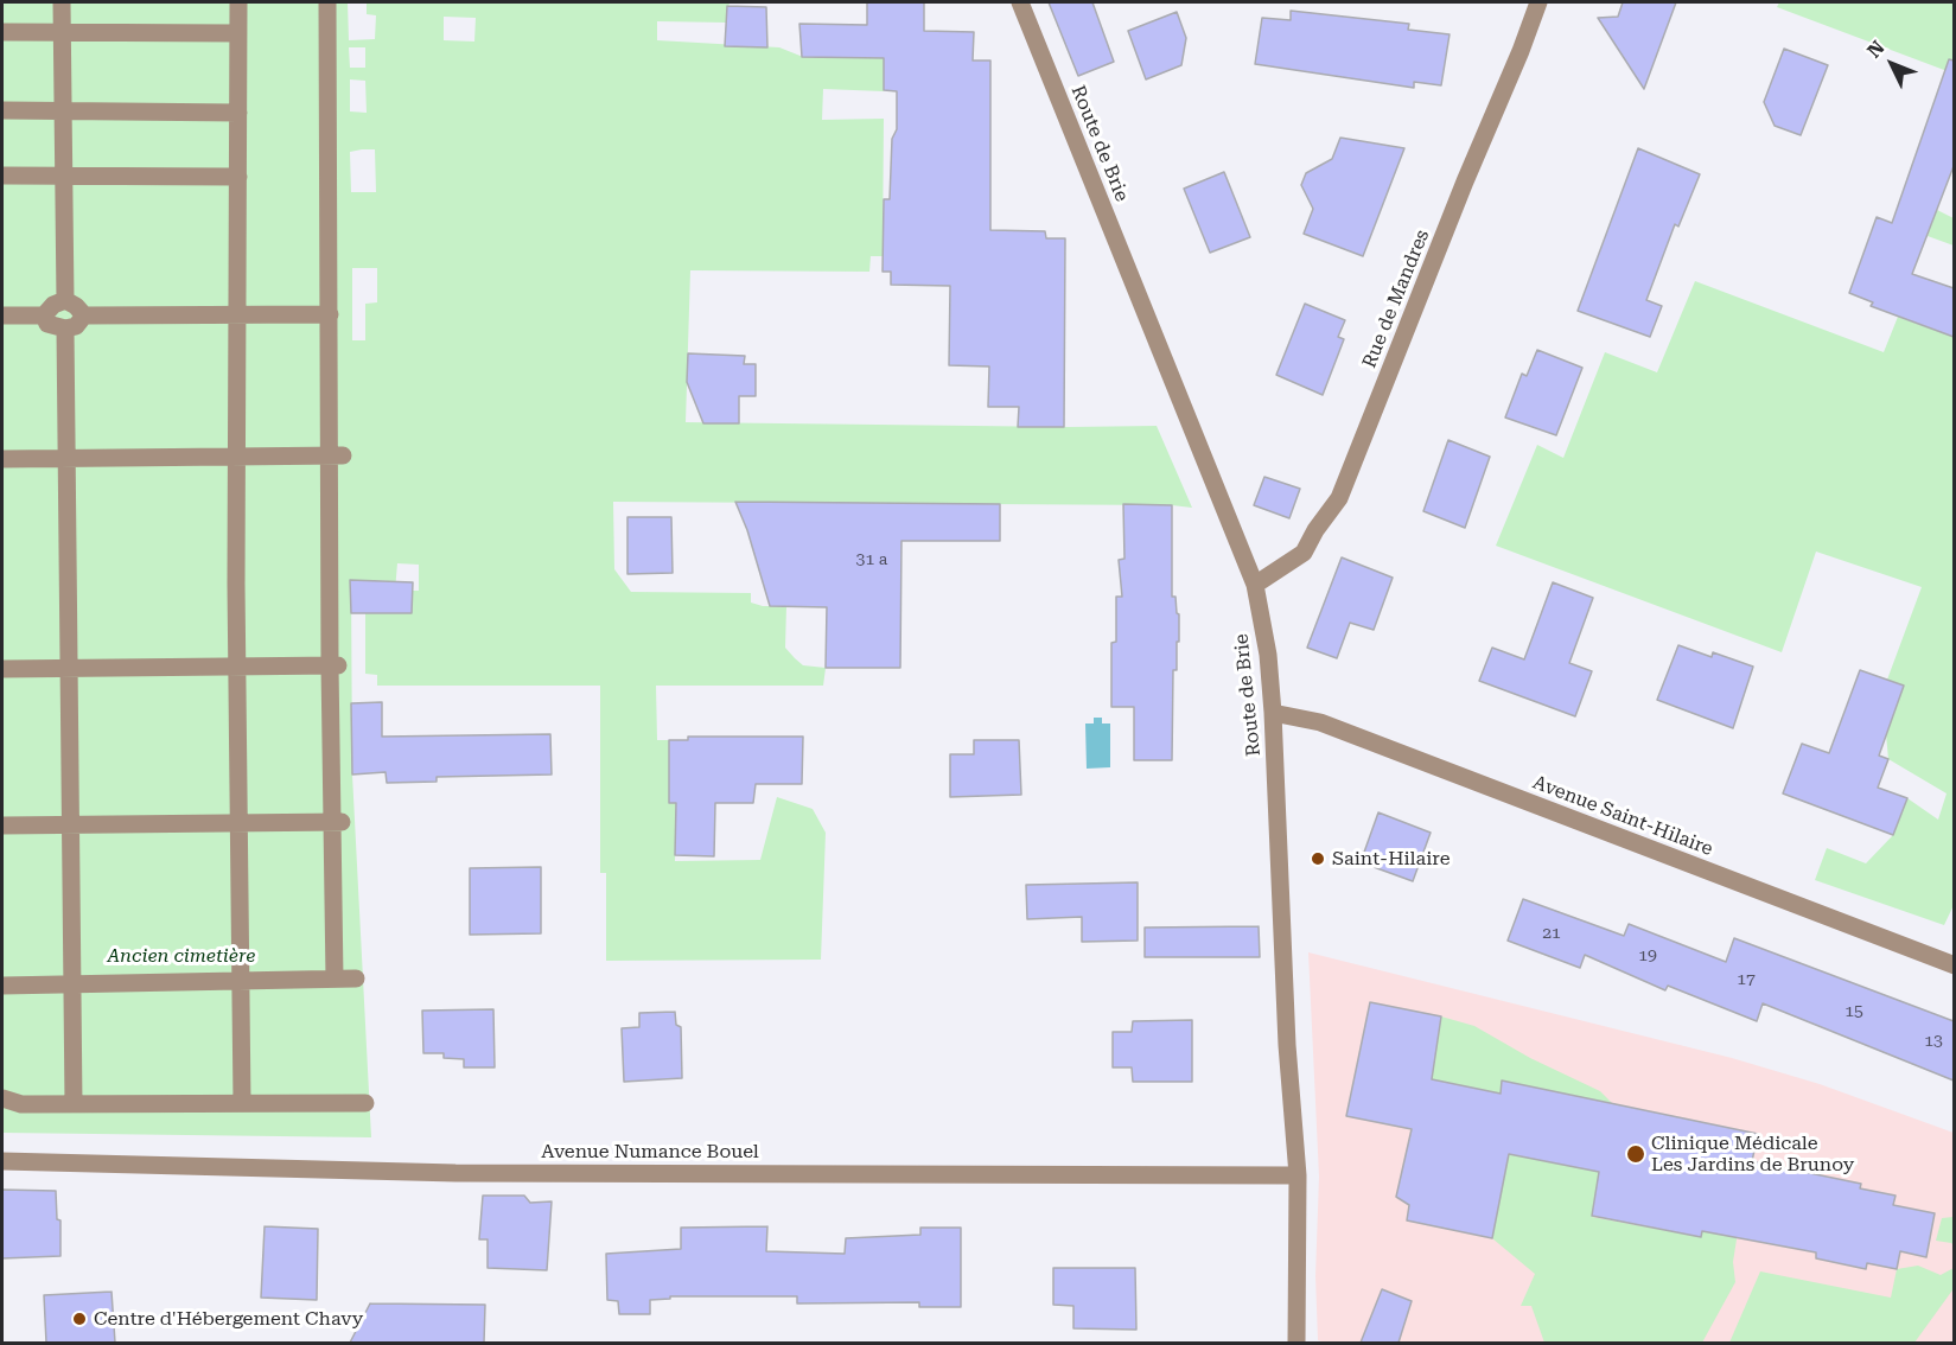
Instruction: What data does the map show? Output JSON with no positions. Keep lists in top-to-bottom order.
{
  "streets": {
    "street": [
      "Route de Brie",
      "Rue de Mandres",
      "Avenue Saint-Hilaire",
      "Avenue Numance Bouel"
    ]
  },
  "crossings": [
    ["Route de Brie", "Rue de Mandres"],
    ["Route de Brie", "Avenue Saint-Hilaire"],
    ["Route de Brie", "Avenue Numance Bouel"]
  ],
  "parks": ["Ancien cimetière"],
  "places": ["Saint-Hilaire", "Clinique Médicale Les Jardins de Brunoy", "Centre d'Hébergement Chavy"],
  "house_numbers": [
    "31 a",
    "21",
    "19",
    "17",
    "15",
    "13"
  ],
  "north": "top left"
}
